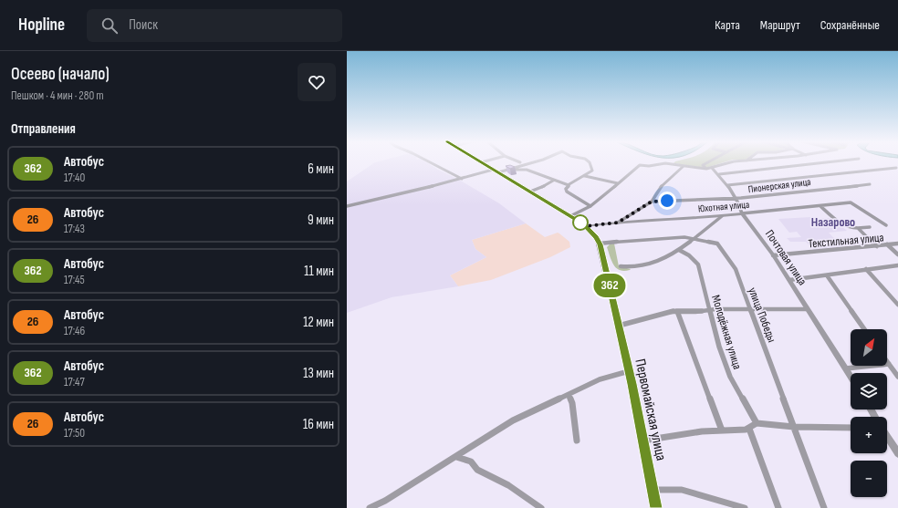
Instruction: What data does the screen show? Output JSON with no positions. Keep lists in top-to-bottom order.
{
  "streets": {
    "main road": ["Первомайская улица"],
    "street": [
      "Пионерская улица",
      "Юхотная улица",
      "Текстильная улица",
      "Почтовая улица",
      "улица Победы",
      "Молодёжная улица"
    ]
  },
  "crossings": [
    ["Пионерская улица", "Почтовая улица"],
    ["Юхотная улица", "Почтовая улица"],
    ["Текстильная улица", "Почтовая улица"],
    ["улица Победы", "Первомайская улица"]
  ],
  "districts": ["Назарово"],
  "lines": ["bus line 362"],
  "north": "top right",
  "page": {
    "header": "Hopline",
    "search": "Поиск",
    "nav": ["Карта", "Маршрут", "Сохранённые"],
    "heading": [
      ["Осеево (начало)", "Пешком · 4 мин · 280 m"],
      "Отправления"
    ],
    "on_map": "362",
    "list": [
      {
        "mark": "362",
        "name": "Автобус",
        "note": "17:40",
        "value": "6 мин"
      },
      {
        "mark": "26",
        "name": "Автобус",
        "note": "17:43",
        "value": "9 мин"
      },
      {
        "mark": "362",
        "name": "Автобус",
        "note": "17:45",
        "value": "11 мин"
      },
      {
        "mark": "26",
        "name": "Автобус",
        "note": "17:46",
        "value": "12 мин"
      },
      {
        "mark": "362",
        "name": "Автобус",
        "note": "17:47",
        "value": "13 мин"
      },
      {
        "mark": "26",
        "name": "Автобус",
        "note": "17:50",
        "value": "16 мин"
      }
    ],
    "map_buttons": ["+", "−"]
  }
}
